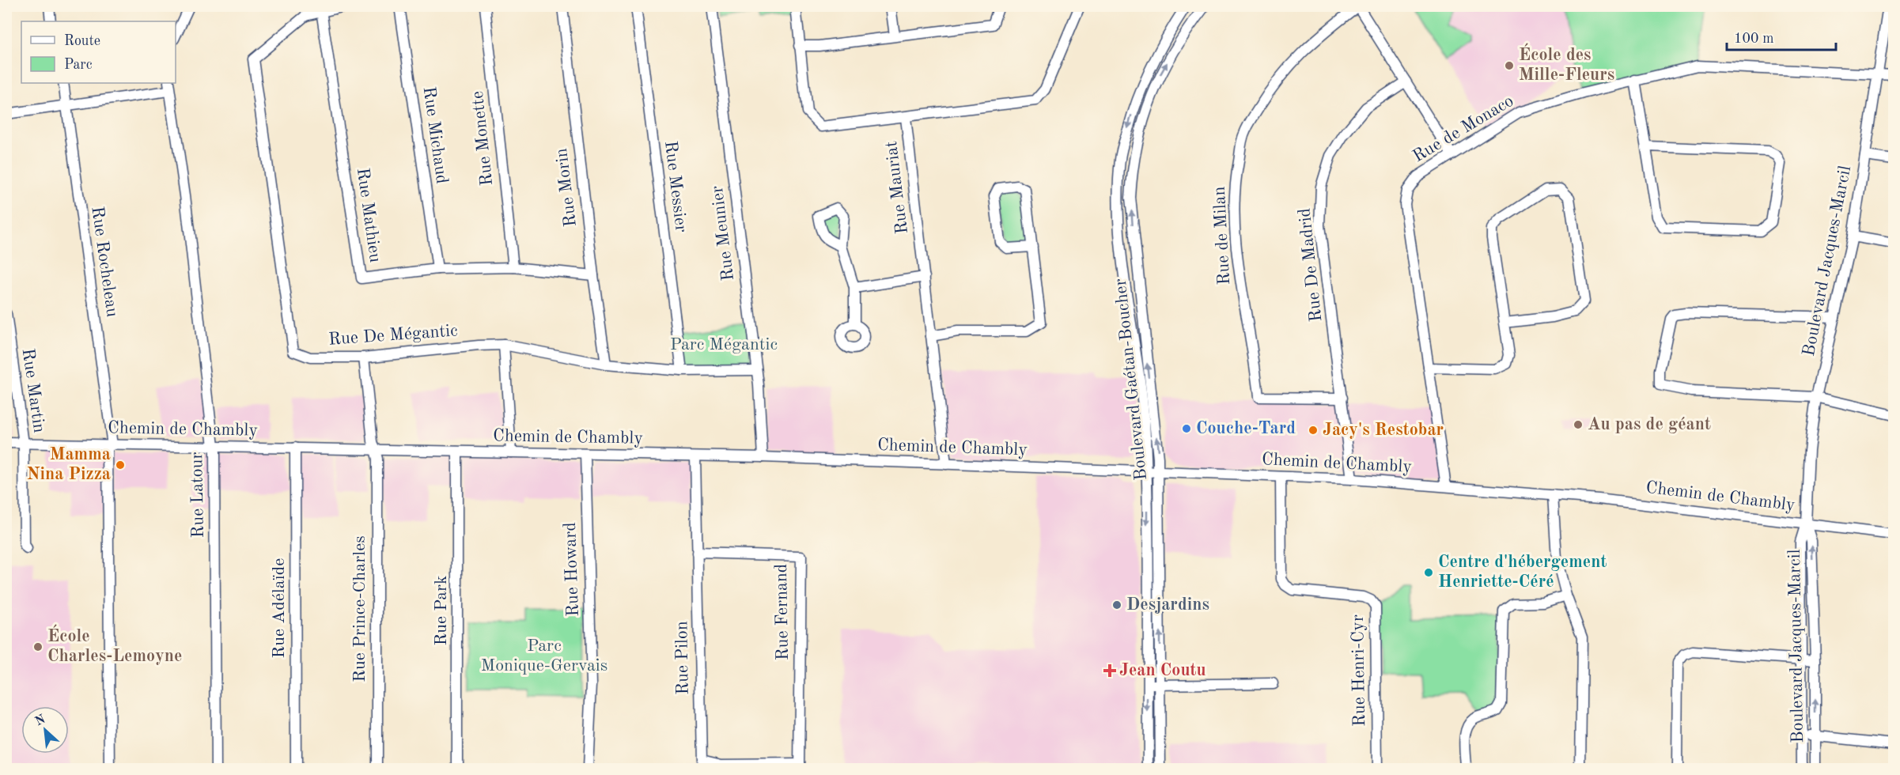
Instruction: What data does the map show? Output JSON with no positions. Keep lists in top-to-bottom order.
{
  "streets": {
    "street": [
      "Rue de Monaco",
      "Rue Michaud",
      "Rue Monette",
      "Rue Messier",
      "Rue Morin",
      "Rue Mauriat",
      "Rue Mathieu",
      "Rue Meunier",
      "Rue de Milan",
      "Boulevard Jacques-Marcil",
      "Rue Rocheleau",
      "Rue De Madrid",
      "Rue De Mégantic",
      "Boulevard Gaétan-Boucher",
      "Rue Martin",
      "Chemin de Chambly",
      "Rue Latour",
      "Rue Howard",
      "Rue Adélaïde",
      "Rue Prince-Charles",
      "Rue Park",
      "Rue Fernand",
      "Rue Pilon",
      "Rue Henri-Cyr"
    ]
  },
  "crossings": [
    ["Rue de Monaco", "Boulevard Jacques-Marcil"],
    ["Rue de Monaco", "Chemin de Chambly"],
    ["Rue Michaud", "Rue Mathieu"],
    ["Rue Monette", "Rue Mathieu"],
    ["Rue Messier", "Rue De Mégantic"],
    ["Rue Morin", "Rue Mathieu"],
    ["Rue Morin", "Rue De Mégantic"],
    ["Rue Mauriat", "Chemin de Chambly"],
    ["Rue Mathieu", "Rue De Mégantic"],
    ["Rue Meunier", "Rue De Mégantic"],
    ["Rue Meunier", "Chemin de Chambly"],
    ["Rue de Milan", "Rue De Madrid"],
    ["Boulevard Jacques-Marcil", "Chemin de Chambly"],
    ["Rue Rocheleau", "Chemin de Chambly"],
    ["Rue De Madrid", "Chemin de Chambly"],
    ["Rue De Mégantic", "Rue Prince-Charles"],
    ["Boulevard Gaétan-Boucher", "Chemin de Chambly"],
    ["Rue Martin", "Chemin de Chambly"],
    ["Chemin de Chambly", "Rue Latour"],
    ["Chemin de Chambly", "Rue Howard"],
    ["Chemin de Chambly", "Rue Adélaïde"],
    ["Chemin de Chambly", "Rue Prince-Charles"],
    ["Chemin de Chambly", "Rue Park"],
    ["Chemin de Chambly", "Rue Pilon"],
    ["Chemin de Chambly", "Rue Henri-Cyr"],
    ["Rue Fernand", "Rue Pilon"]
  ],
  "parks": ["Parc Mégantic", "Parc Monique-Gervais"],
  "places": {
    "other": [
      "École des Mille-Fleurs",
      "Au pas de géant",
      "Couche-Tard",
      "Jacy's Restobar",
      "Mamma Nina Pizza",
      "Centre d'hébergement Henriette-Céré",
      "Desjardins",
      "École Charles-Lemoyne"
    ],
    "health": ["Jean Coutu"]
  },
  "legend": ["Route", "Parc"],
  "scale_bar": "100 m",
  "north": "top left"
}
